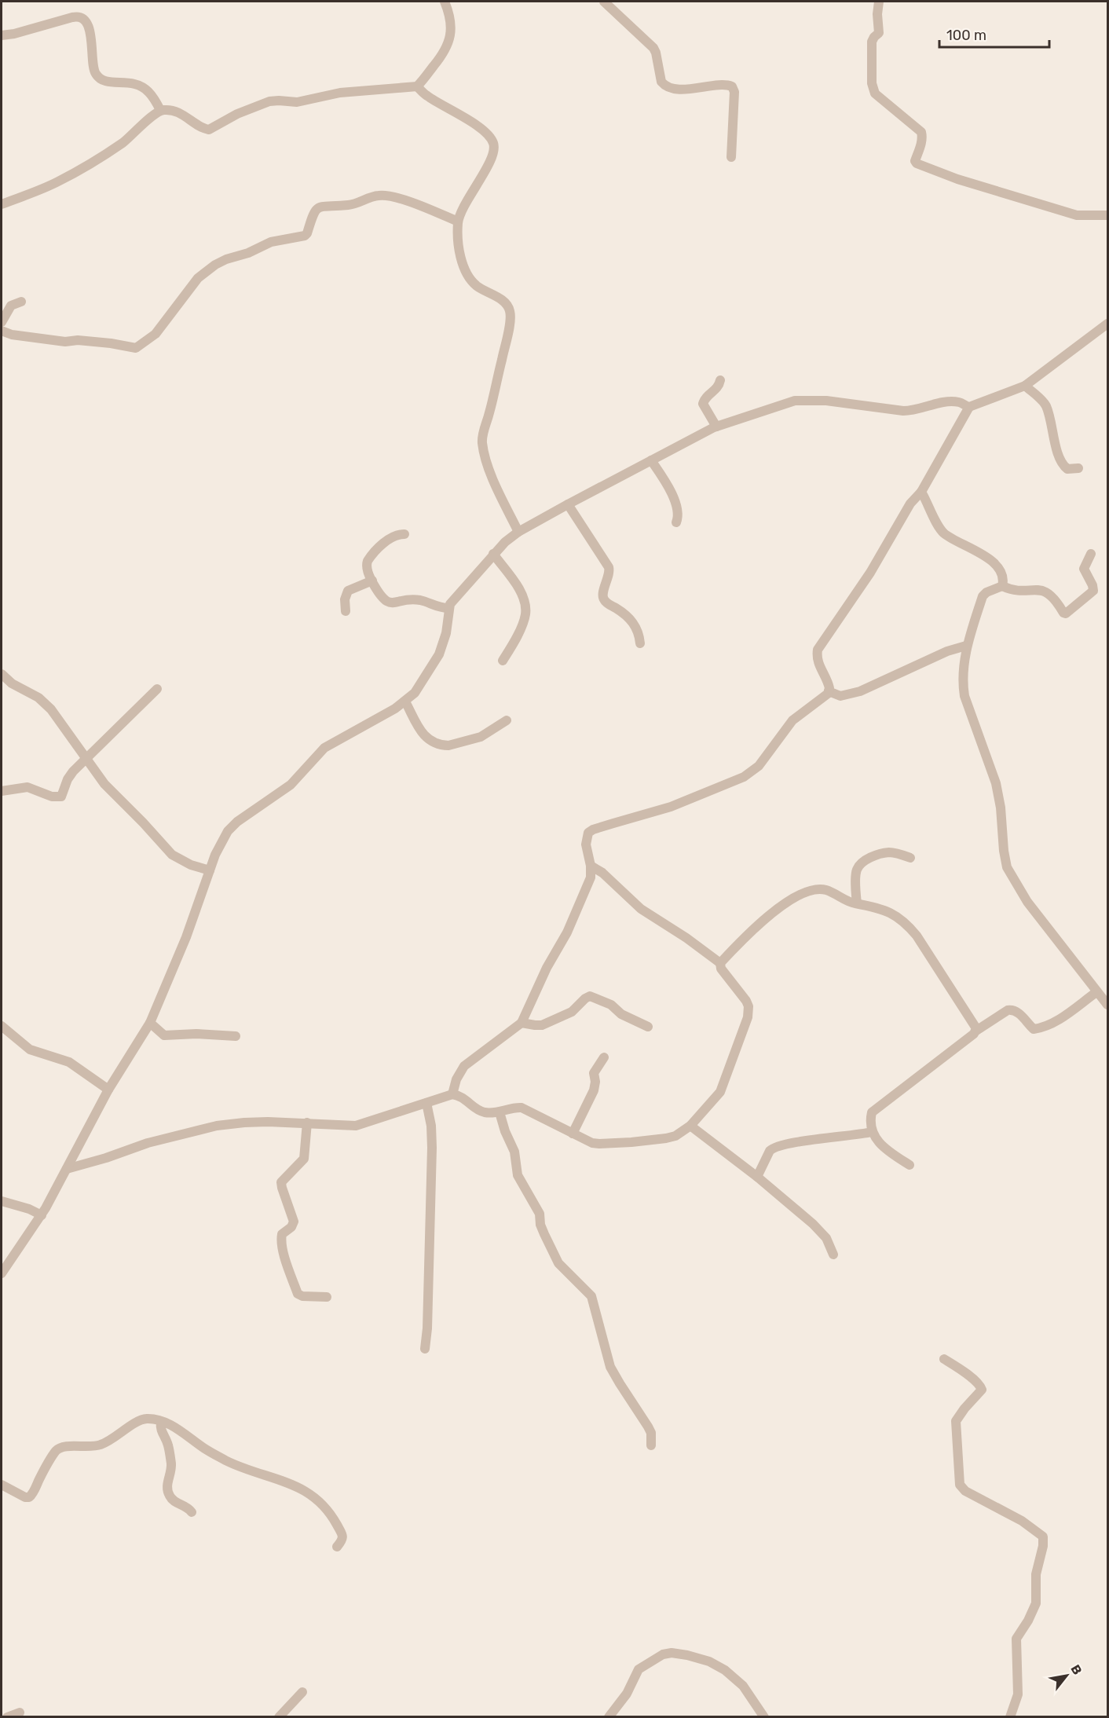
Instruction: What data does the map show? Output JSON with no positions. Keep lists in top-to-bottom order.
{
  "scale_bar": "100 m",
  "north": "top right"
}
